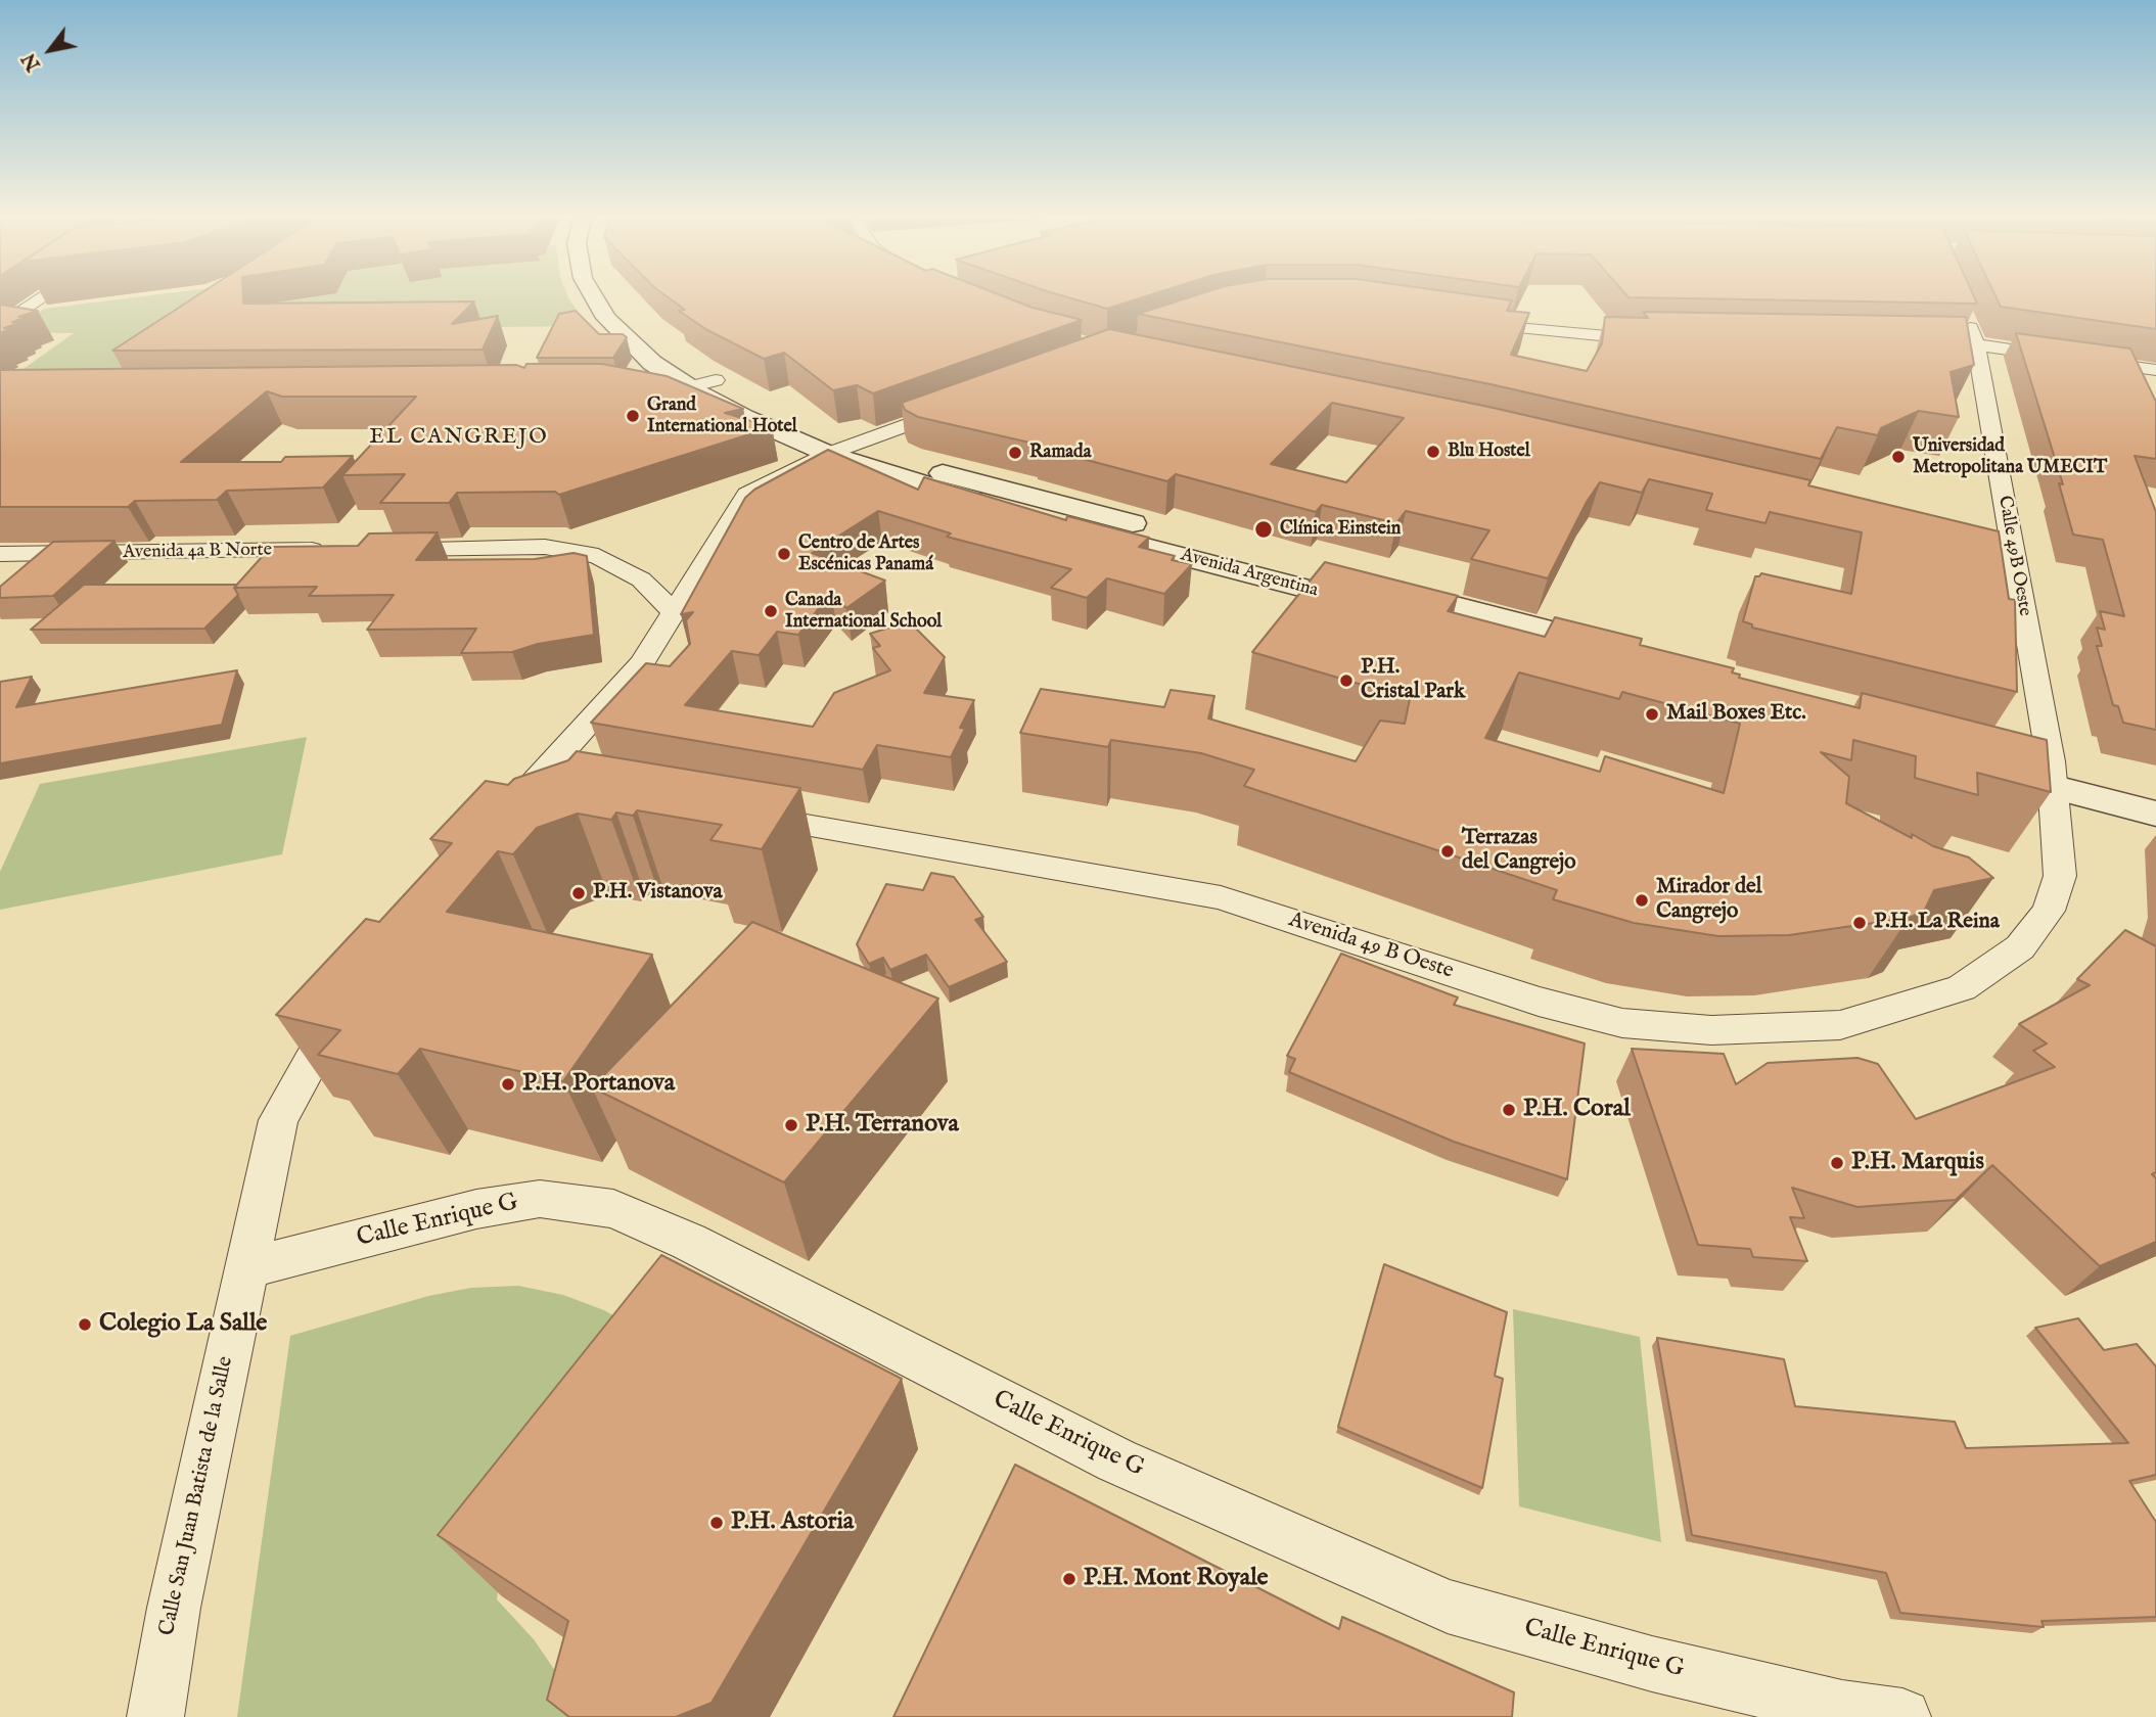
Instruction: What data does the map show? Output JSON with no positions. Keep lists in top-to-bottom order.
{
  "streets": {
    "street": [
      "Avenida 4a B Norte",
      "Calle 49B Oeste",
      "Avenida Argentina",
      "Avenida 49 B Oeste",
      "Calle Enrique G",
      "Calle San Juan Batista de la Salle"
    ]
  },
  "crossings": [
    ["Calle 49B Oeste", "Avenida 49 B Oeste"],
    ["Calle Enrique G", "Calle San Juan Batista de la Salle"]
  ],
  "districts": ["EL CANGREJO"],
  "places": [
    "Grand International Hotel",
    "Blu Hostel",
    "Ramada",
    "Universidad Metropolitana UMECIT",
    "Clínica Einstein",
    "Centro de Artes Escénicas Panamá",
    "Canada International School",
    "P.H. Cristal Park",
    "Mail Boxes Etc.",
    "Terrazas del Cangrejo",
    "P.H. Vistanova",
    "Mirador del Cangrejo",
    "P.H. La Reina",
    "P.H. Portanova",
    "P.H. Coral",
    "P.H. Terranova",
    "P.H. Marquis",
    "Colegio La Salle",
    "P.H. Astoria",
    "P.H. Mont Royale"
  ],
  "north": "bottom left"
}
